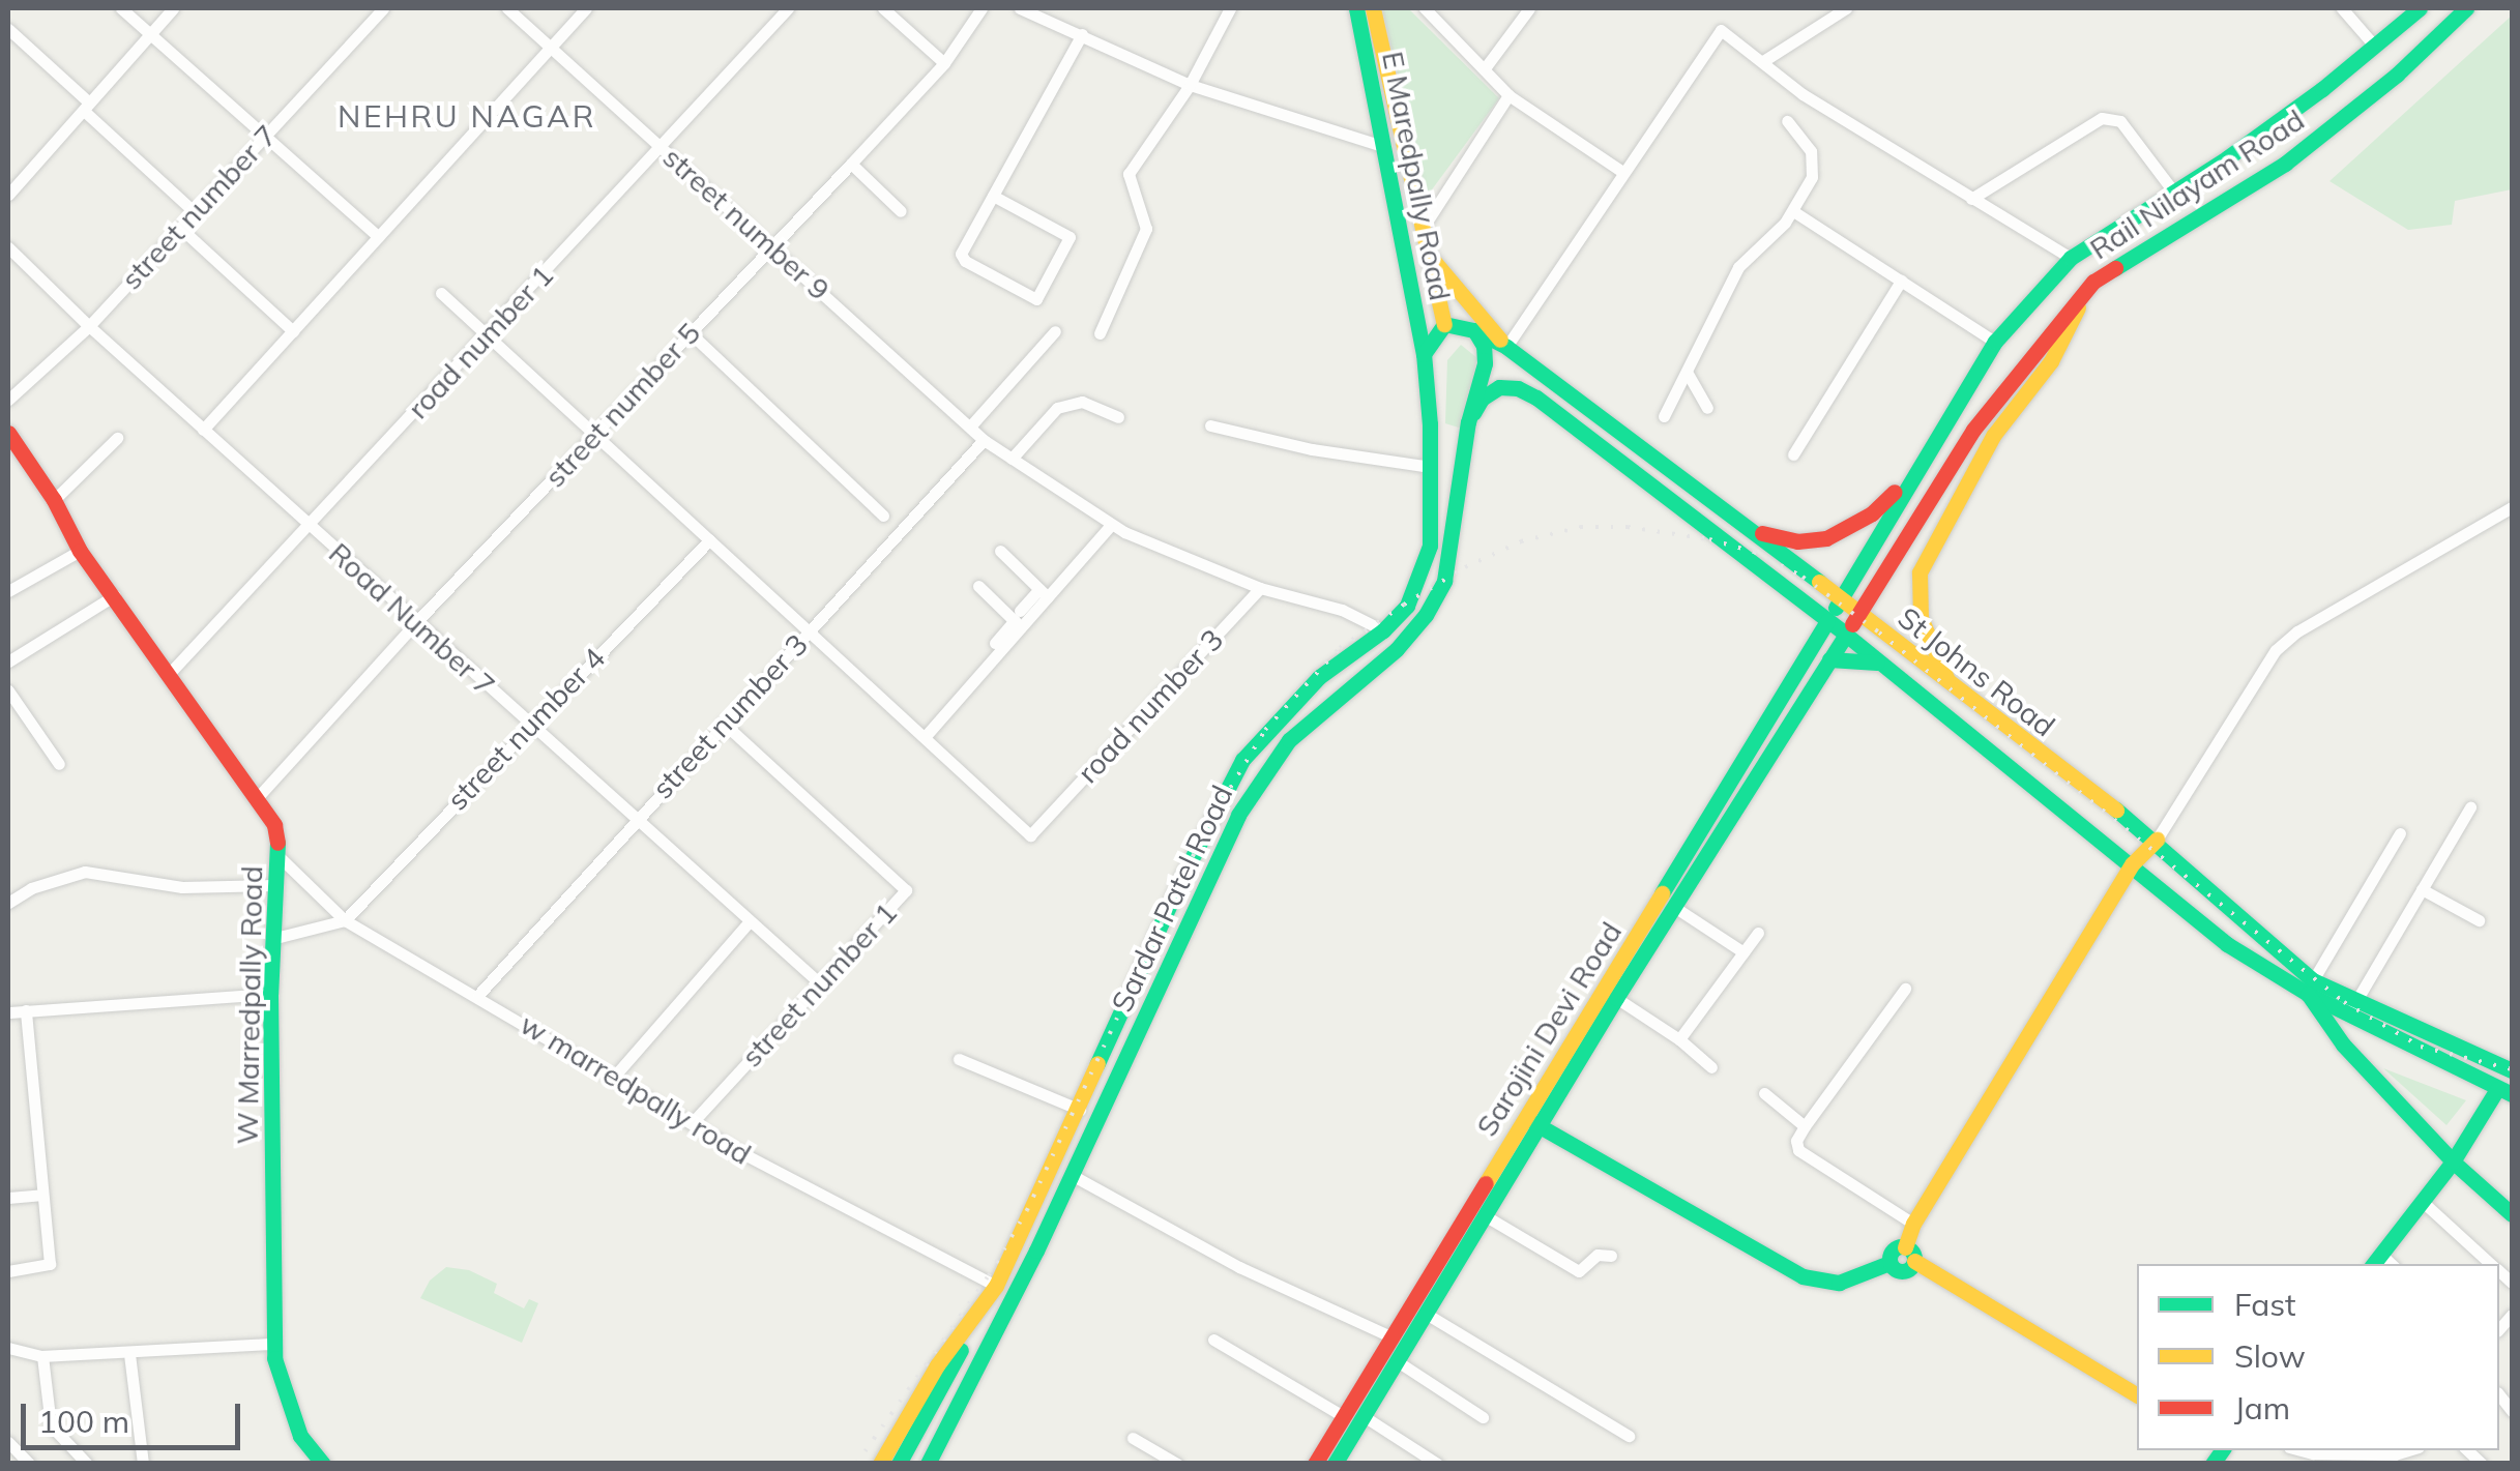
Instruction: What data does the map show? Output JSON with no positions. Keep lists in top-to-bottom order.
{
  "streets": {
    "main road": [
      "E Maredpally Road",
      "Rail Nilayam Road",
      "St Johns Road",
      "Sardar Patel Road",
      "W Marredpally Road",
      "Sarojini Devi Road"
    ],
    "street": [
      "street number 7",
      "street number 9",
      "road number 1",
      "street number 5",
      "Road Number 7",
      "road number 3",
      "street number 3",
      "street number 4",
      "street number 1",
      "w marredpally road"
    ]
  },
  "crossings": [
    ["E Maredpally Road", "St Johns Road"],
    ["E Maredpally Road", "Sardar Patel Road"],
    ["Rail Nilayam Road", "St Johns Road"],
    ["Rail Nilayam Road", "Sarojini Devi Road"],
    ["street number 7", "Road Number 7"],
    ["street number 9", "road number 1"],
    ["street number 9", "street number 5"],
    ["street number 9", "street number 3"],
    ["road number 1", "Road Number 7"],
    ["road number 1", "road number 3"],
    ["road number 1", "W Marredpally Road"],
    ["street number 5", "Road Number 7"],
    ["street number 5", "road number 3"],
    ["street number 5", "W Marredpally Road"],
    ["Road Number 7", "street number 3"],
    ["Road Number 7", "street number 4"],
    ["Road Number 7", "street number 1"],
    ["St Johns Road", "Sardar Patel Road"],
    ["St Johns Road", "Sarojini Devi Road"],
    ["road number 3", "street number 3"],
    ["road number 3", "street number 4"],
    ["street number 3", "street number 1"],
    ["street number 3", "w marredpally road"],
    ["street number 4", "w marredpally road"],
    ["Sardar Patel Road", "w marredpally road"],
    ["street number 1", "w marredpally road"],
    ["W Marredpally Road", "w marredpally road"]
  ],
  "districts": ["NEHRU NAGAR"],
  "legend": ["Fast", "Slow", "Jam"],
  "scale_bar": "100 m"
}
